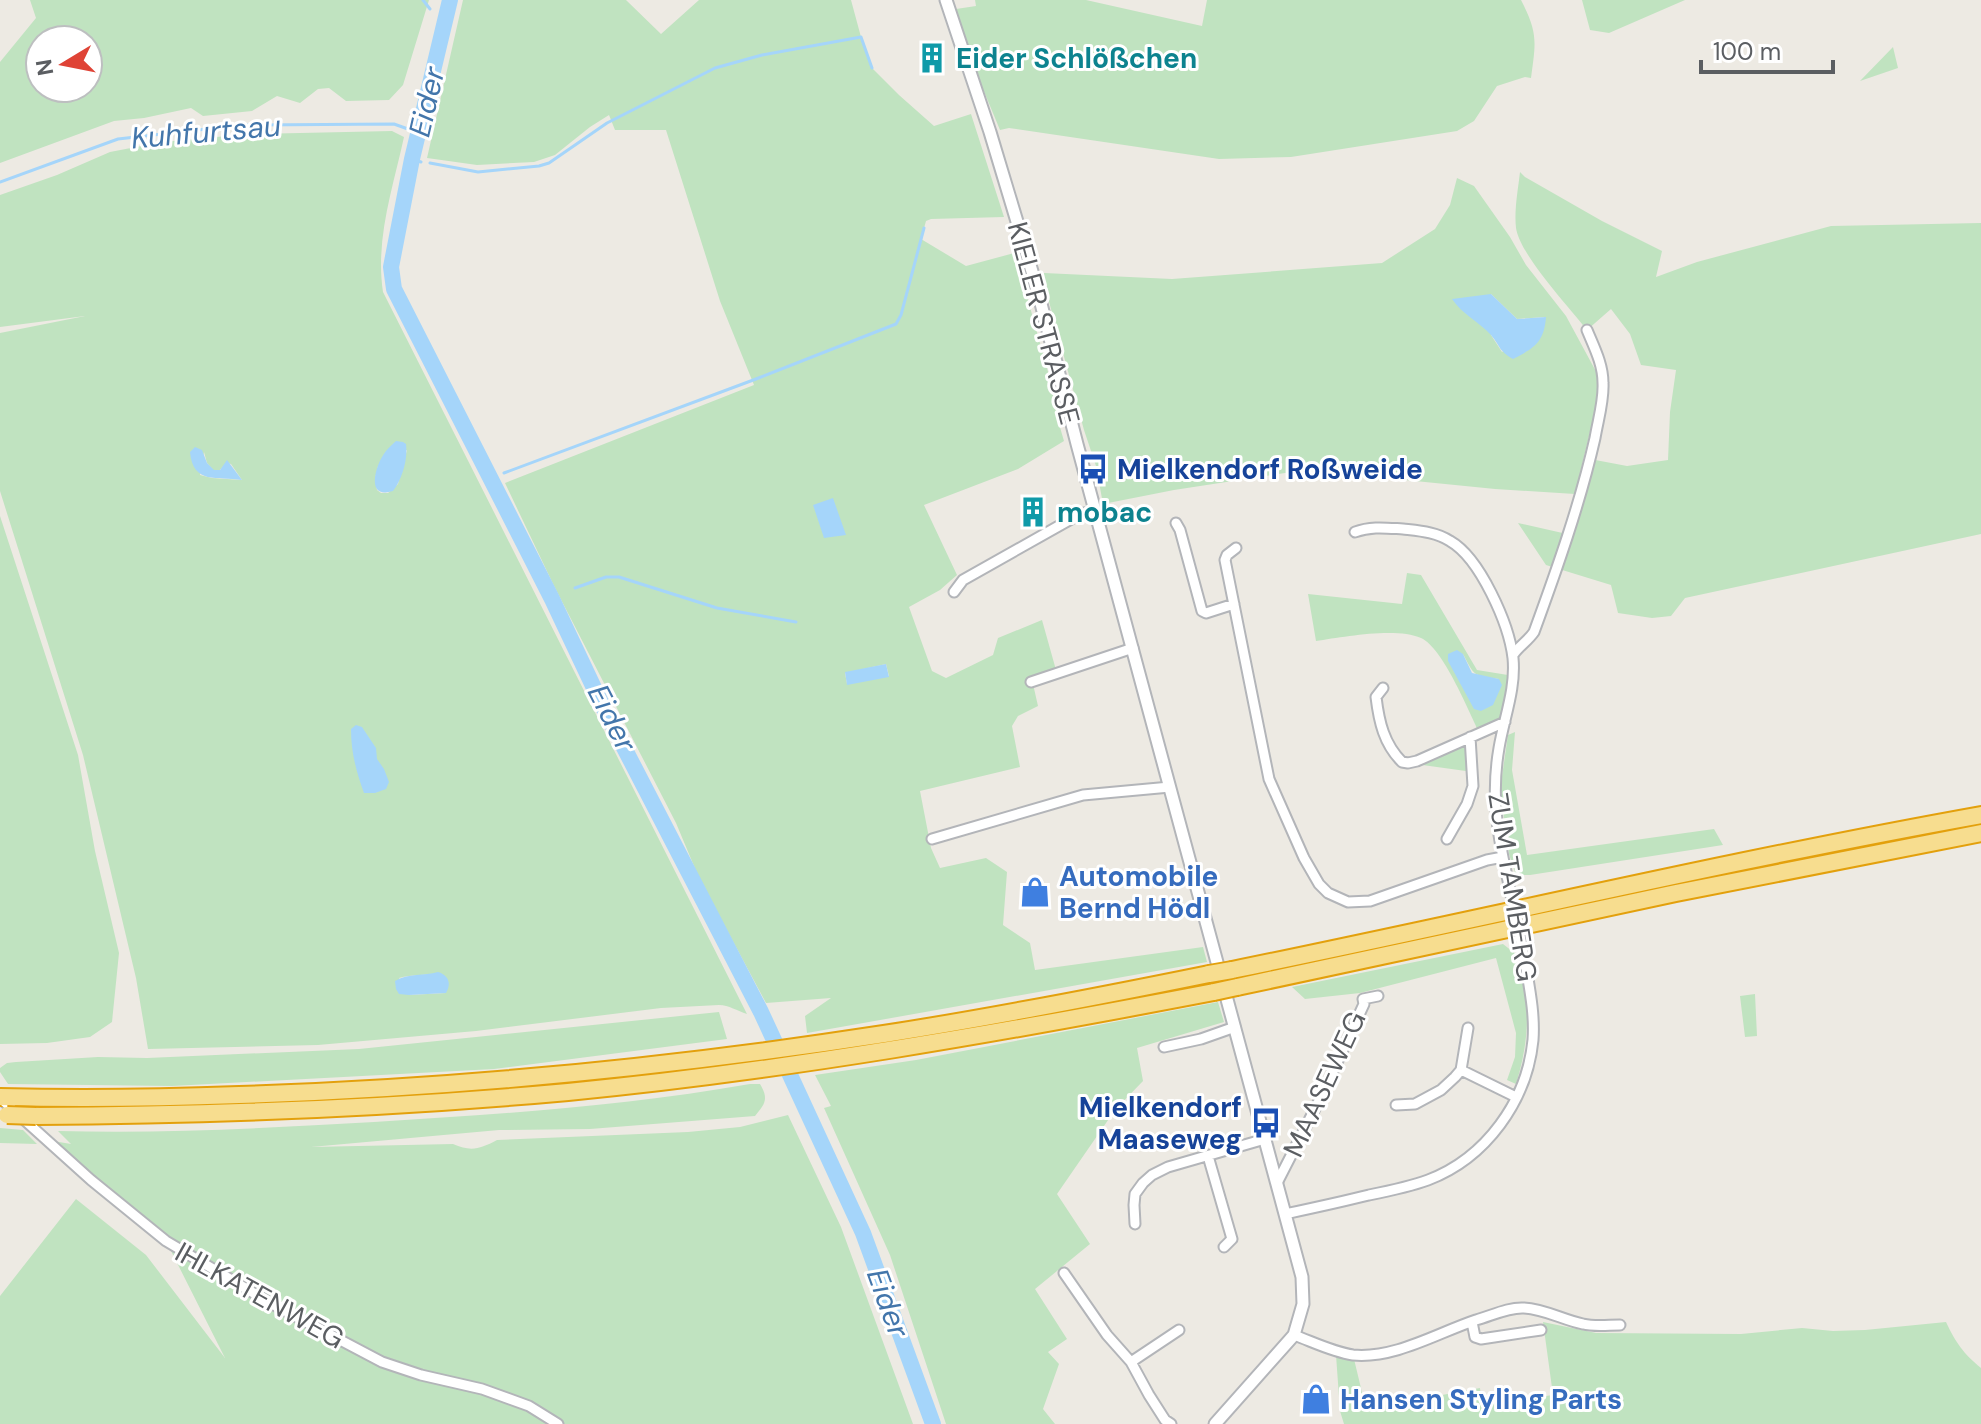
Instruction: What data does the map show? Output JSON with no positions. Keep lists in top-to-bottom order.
{
  "streets": {
    "street": [
      "KIELER STRASSE",
      "ZUM TAMBERG",
      "MAASEWEG",
      "IHLKATENWEG"
    ]
  },
  "crossings": [
    ["KIELER STRASSE", "ZUM TAMBERG"],
    ["KIELER STRASSE", "MAASEWEG"]
  ],
  "water": ["Eider", "Kuhfurtsau"],
  "places": {
    "building": ["Eider Schlößchen", "mobac"],
    "bus stop": ["Mielkendorf Roßweide", "Mielkendorf Maaseweg"],
    "shop": ["Automobile Bernd Hödl", "Hansen Styling Parts"]
  },
  "scale_bar": "100 m",
  "north": "left"
}
